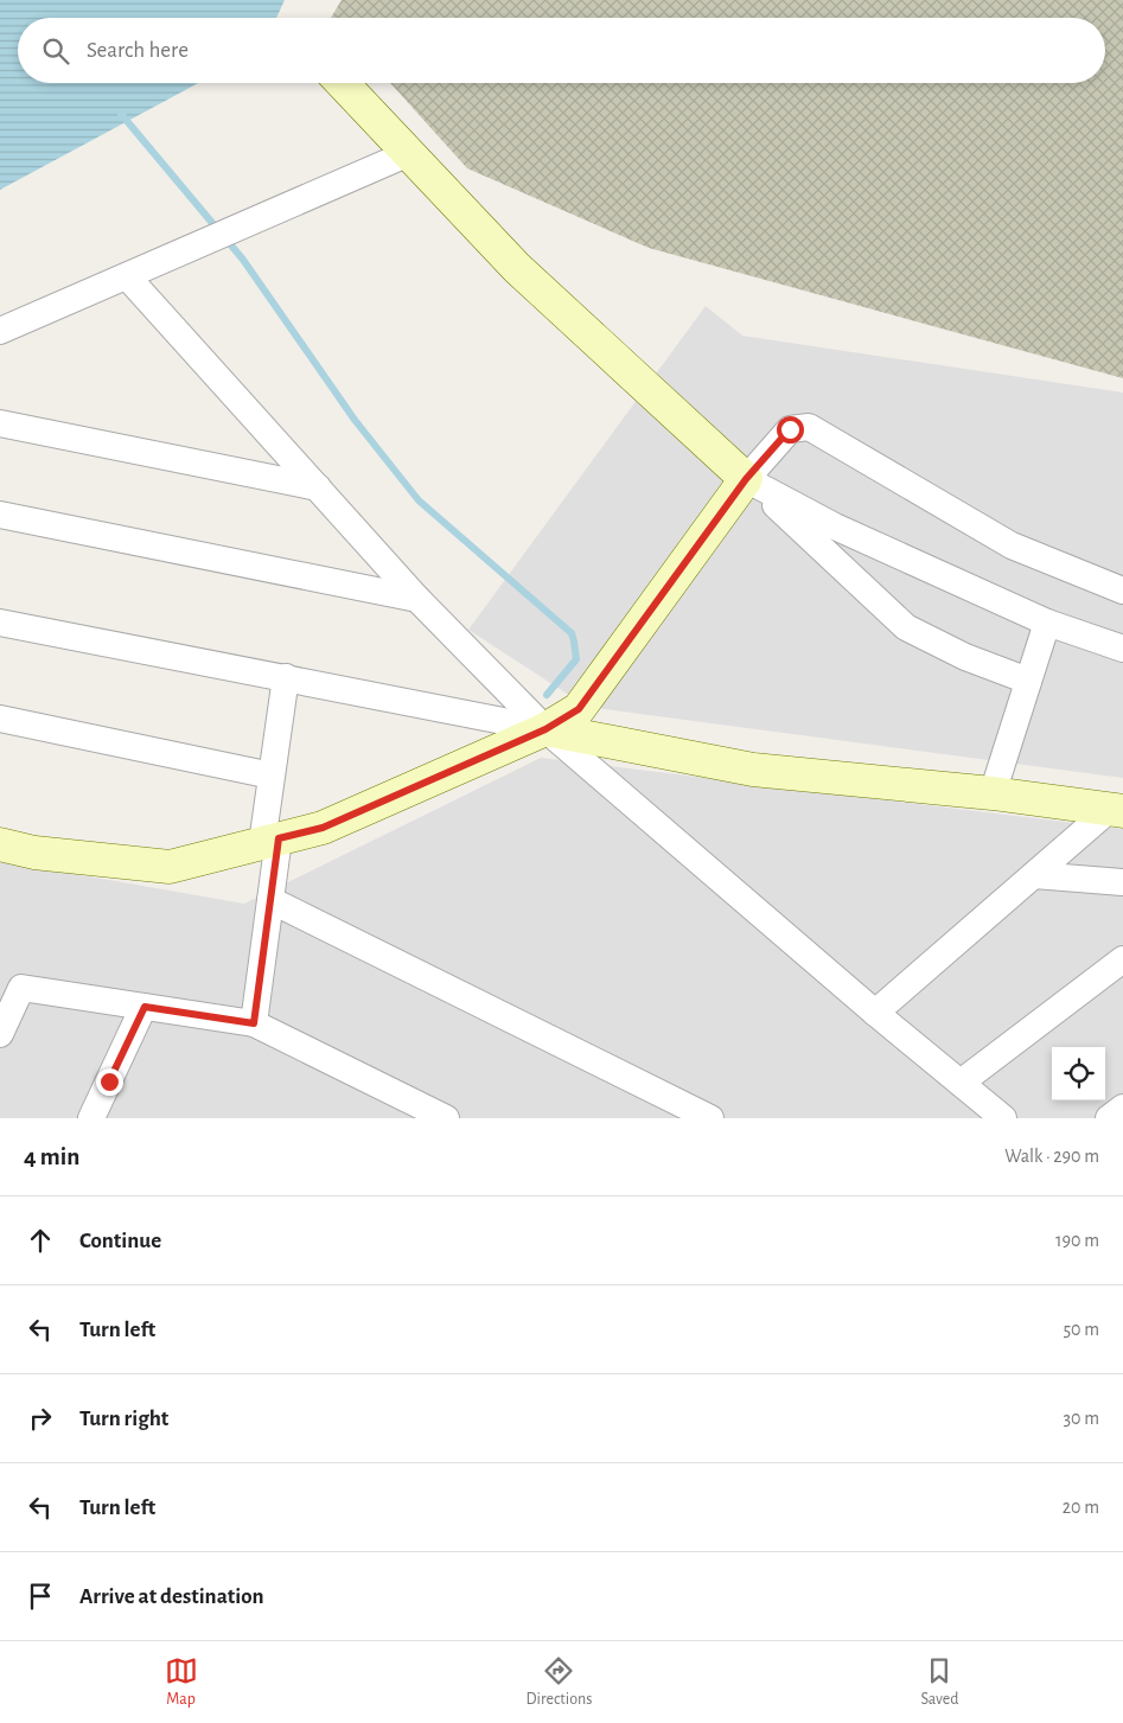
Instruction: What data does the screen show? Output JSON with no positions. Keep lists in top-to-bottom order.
{
  "page": {
    "search": "Search here",
    "heading": ["4 min", "Walk · 290 m"],
    "list": [
      ["Continue", "190 m"],
      ["Turn left", "50 m"],
      ["Turn right", "30 m"],
      ["Turn left", "20 m"],
      "Arrive at destination"
    ],
    "nav": ["Map", "Directions", "Saved"]
  }
}
